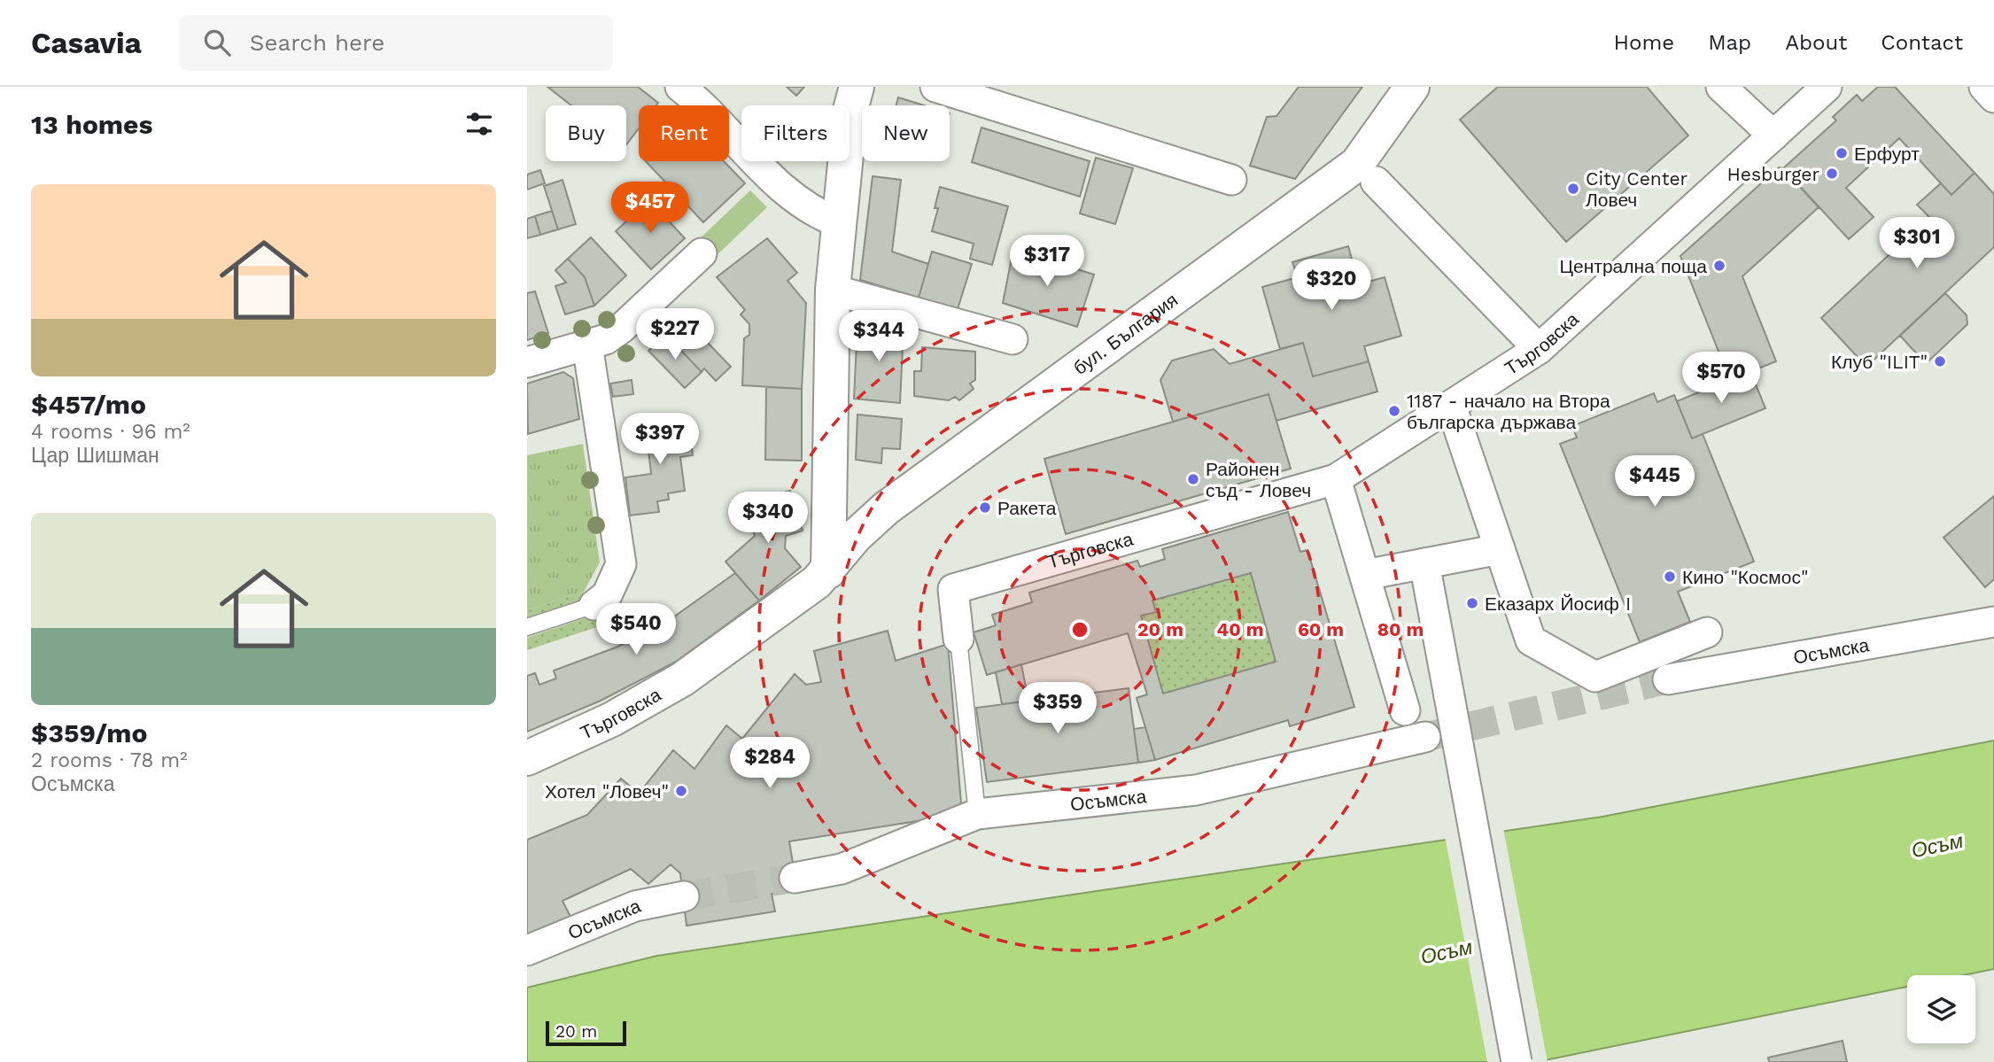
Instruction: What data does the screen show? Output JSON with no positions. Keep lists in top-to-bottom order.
{
  "streets": {
    "street": ["бул. България", "Търговска", "Осъмска"]
  },
  "crossings": [
    ["бул. България", "Търговска"]
  ],
  "water": ["Осъм"],
  "places": [
    "Ерфурт",
    "Hesburger",
    "City Center Ловеч",
    "Централна поща",
    "Клуб \"ILIT\"",
    "1187 - начало на Втора българска държава",
    "Районен съд - Ловеч",
    "Ракета",
    "Кино \"Космос\"",
    "Еказарх Йосиф I",
    "Хотел \"Ловеч\""
  ],
  "scale_bar": "20 m",
  "page": {
    "header": "Casavia",
    "search": "Search here",
    "nav": [
      "Home",
      "Map",
      "About",
      "Contact"
    ],
    "heading": "13 homes",
    "chip": [
      "Buy",
      "Rent",
      "Filters",
      "New"
    ],
    "list": [
      {
        "name": "$457/mo",
        "note": "4 rooms · 96 m² · Цар Шишман"
      },
      {
        "name": "$359/mo",
        "note": "2 rooms · 78 m² · Осъмска"
      }
    ],
    "price": [
      "$457",
      "$301",
      "$317",
      "$320",
      "$227",
      "$344",
      "$570",
      "$397",
      "$445",
      "$340",
      "$540",
      "$359",
      "$284"
    ],
    "scale": "20 m"
  },
  "rings": [
    "20 m",
    "40 m",
    "60 m",
    "80 m"
  ]
}
